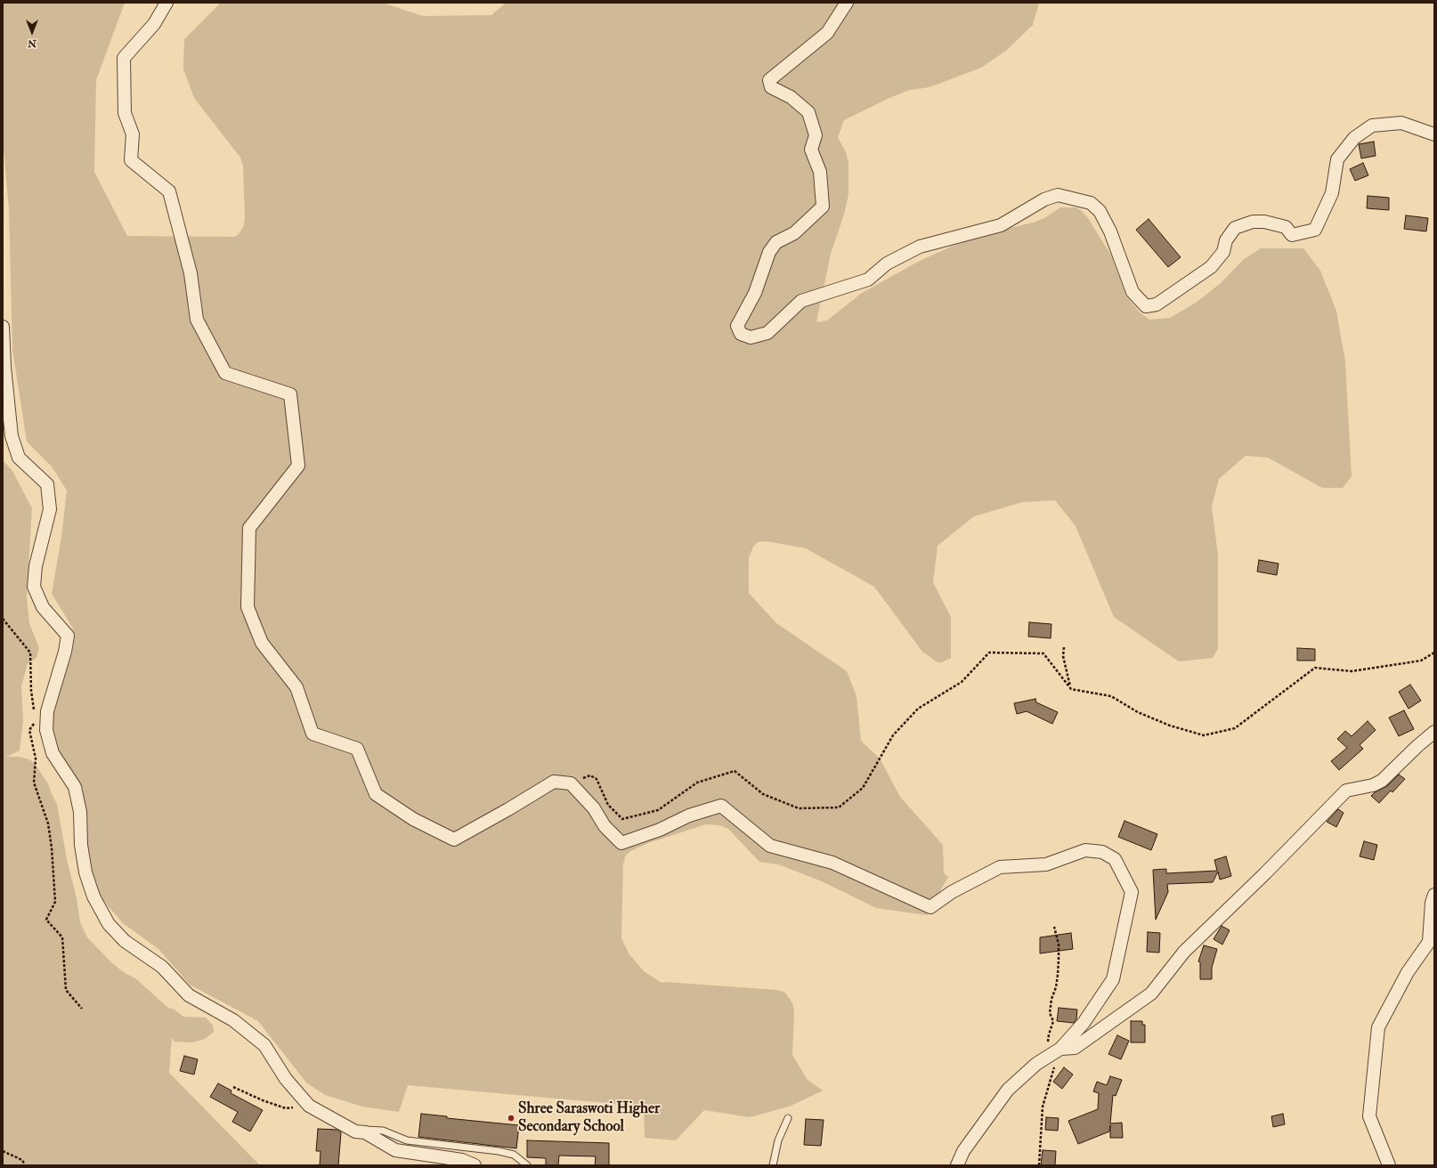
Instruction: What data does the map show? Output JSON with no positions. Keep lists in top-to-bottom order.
{
  "places": ["Shree Saraswoti Higher Secondary School"],
  "north": "bottom"
}
